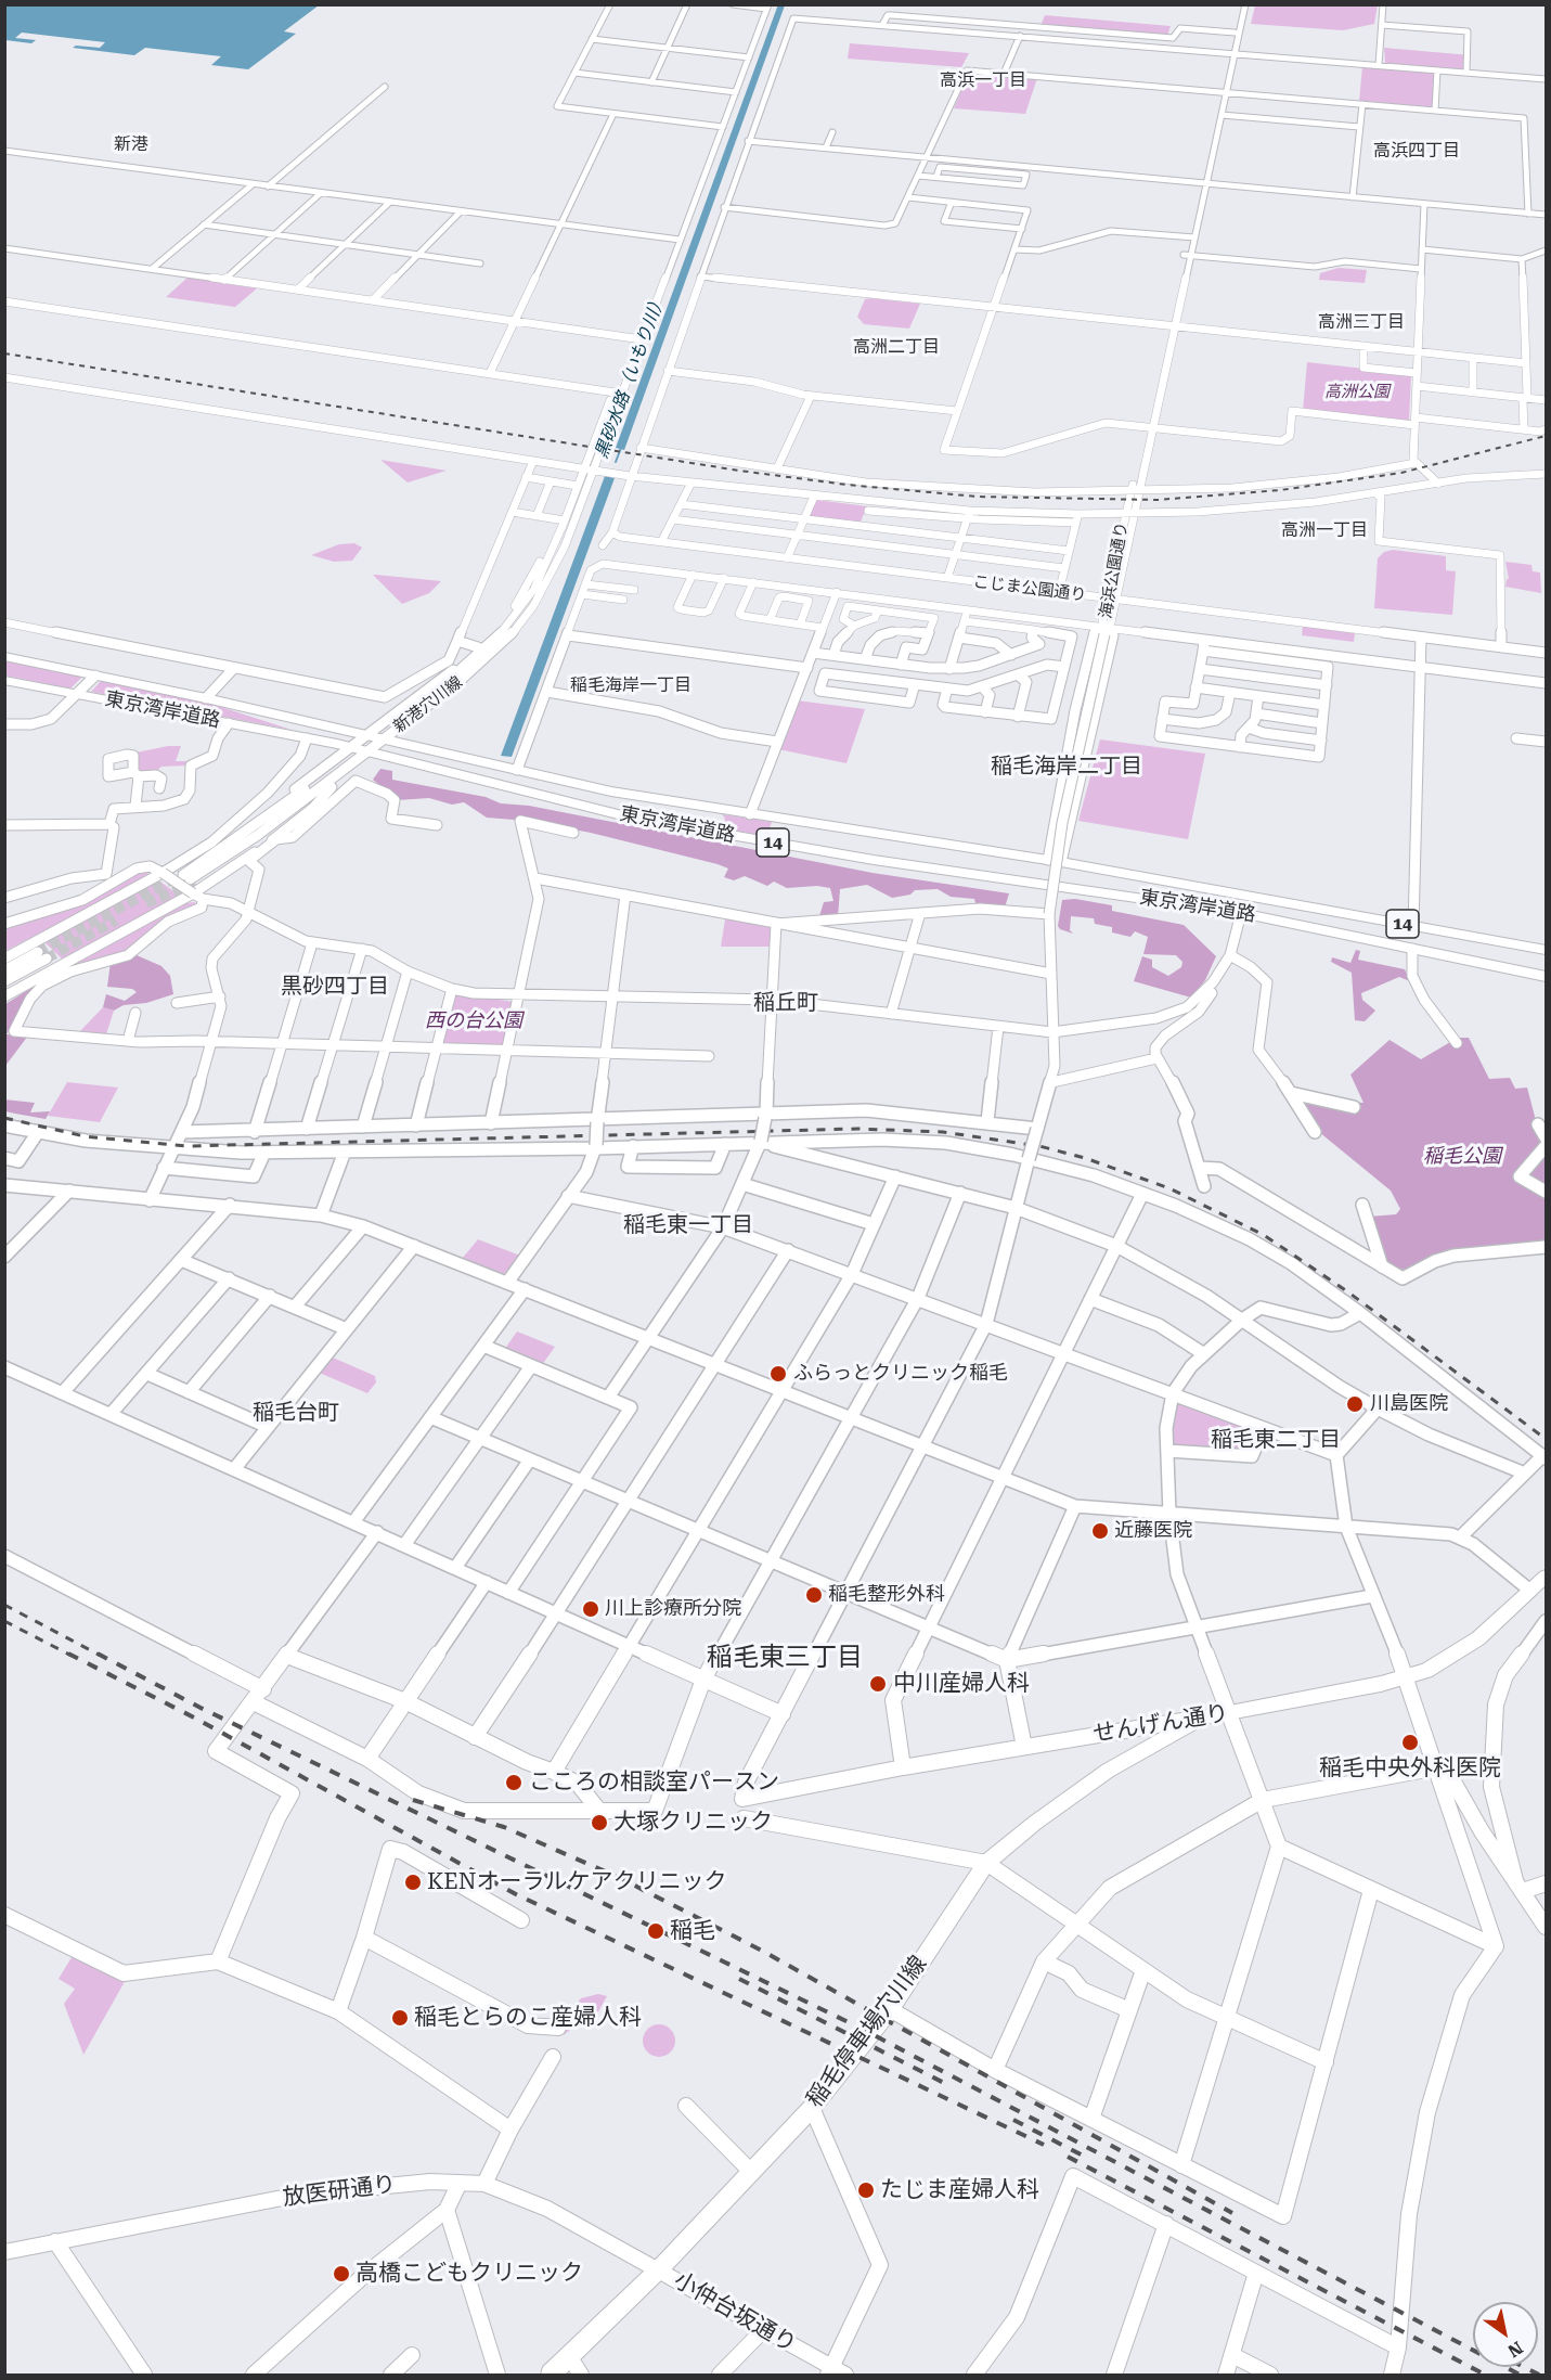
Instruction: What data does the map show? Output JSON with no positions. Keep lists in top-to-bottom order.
{
  "streets": {
    "highway": ["東京湾岸道路", "14"],
    "main road": ["せんげん通り", "稲毛停車場穴川線"],
    "street": [
      "海浜公園通り",
      "こじま公園通り",
      "新港穴川線",
      "放医研通り",
      "小仲台坂通り"
    ]
  },
  "crossings": [
    ["海浜公園通り", "こじま公園通り"],
    ["せんげん通り", "稲毛停車場穴川線"],
    ["稲毛停車場穴川線", "放医研通り"],
    ["稲毛停車場穴川線", "小仲台坂通り"],
    ["放医研通り", "小仲台坂通り"]
  ],
  "districts": [
    "高浜一丁目",
    "新港",
    "高浜四丁目",
    "高洲三丁目",
    "高洲二丁目",
    "高洲一丁目",
    "稲毛海岸一丁目",
    "稲毛海岸二丁目",
    "黒砂四丁目",
    "稲丘町",
    "稲毛東一丁目",
    "稲毛台町",
    "稲毛東二丁目",
    "稲毛東三丁目"
  ],
  "water": ["黒砂水路（いもり川）"],
  "parks": ["高洲公園", "西の台公園", "稲毛公園"],
  "places": [
    "ふらっとクリニック稲毛",
    "川島医院",
    "近藤医院",
    "稲毛整形外科",
    "川上診療所分院",
    "中川産婦人科",
    "稲毛中央外科医院",
    "こころの相談室パースン",
    "大塚クリニック",
    "KENオーラルケアクリニック",
    "稲毛",
    "稲毛とらのこ産婦人科",
    "たじま産婦人科",
    "高橋こどもクリニック"
  ],
  "north": "bottom right"
}
